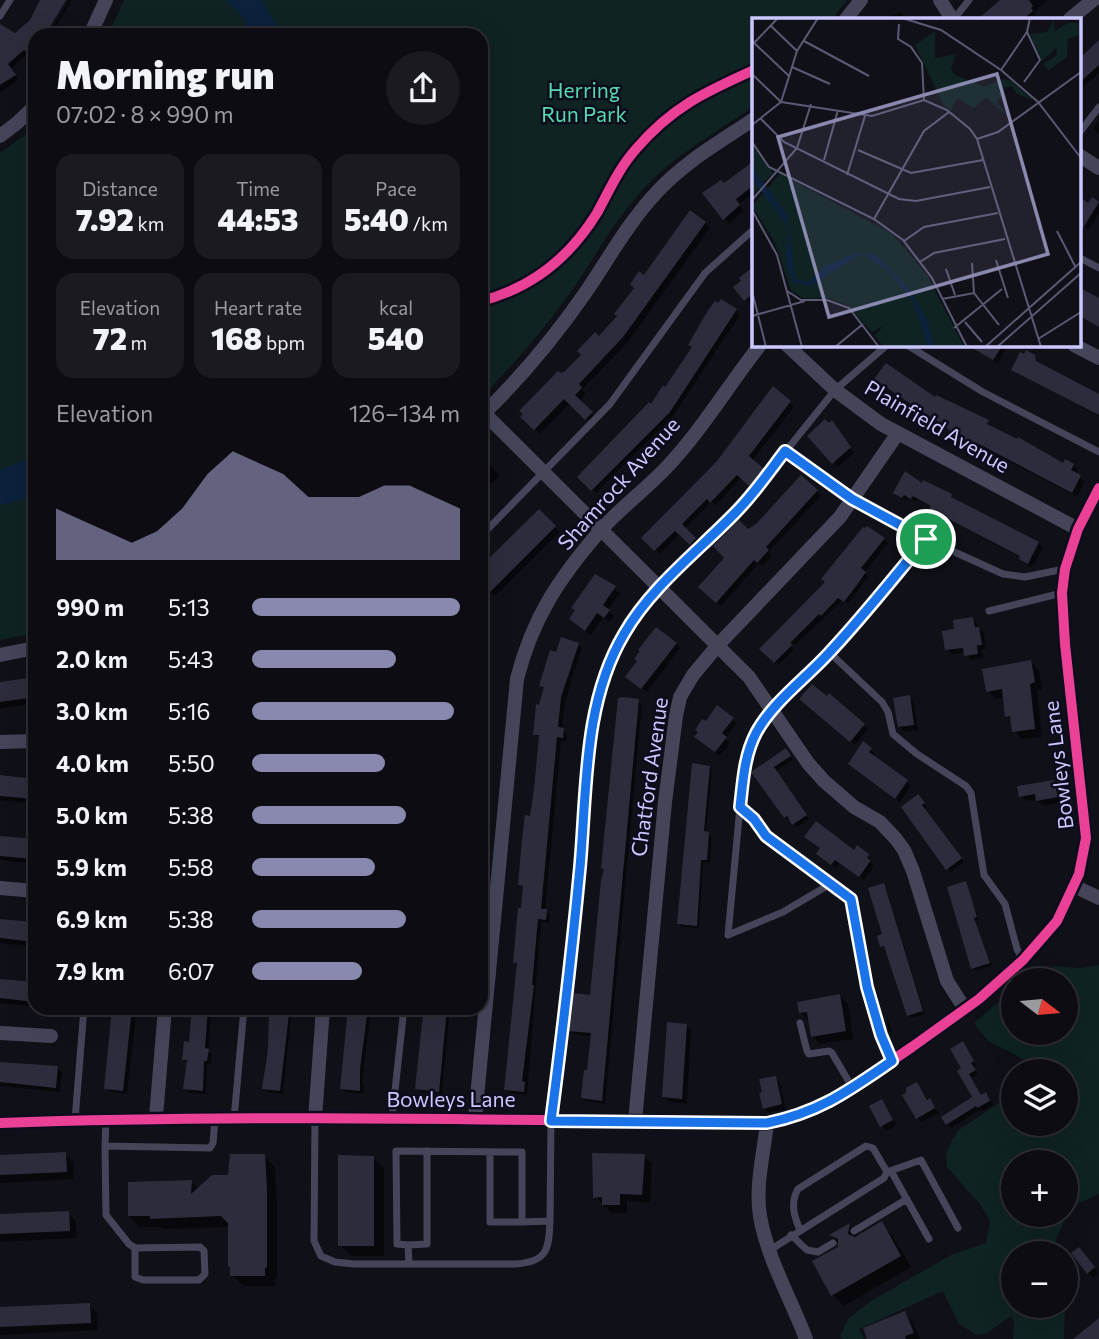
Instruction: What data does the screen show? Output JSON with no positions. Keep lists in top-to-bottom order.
{
  "streets": {
    "street": [
      "Plainfield Avenue",
      "Shamrock Avenue",
      "Bowleys Lane",
      "Chatford Avenue"
    ]
  },
  "crossings": [
    ["Plainfield Avenue", "Bowleys Lane"],
    ["Plainfield Avenue", "Chatford Avenue"],
    ["Shamrock Avenue", "Bowleys Lane"],
    ["Bowleys Lane", "Chatford Avenue"]
  ],
  "parks": ["Herring Run Park"],
  "north": "right",
  "page": {
    "heading": ["Morning run", "07:02 · 8 × 990 m"],
    "stats": [
      ["Distance", "7.92 km"],
      ["Time", "44:53"],
      ["Pace", "5:40 /km"],
      ["Elevation", "72 m"],
      ["Heart rate", "168 bpm"],
      ["kcal", "540"]
    ],
    "chart": ["Elevation", "126–134 m"],
    "list": [
      {
        "name": "990 m",
        "note": "5:13"
      },
      {
        "name": "2.0 km",
        "note": "5:43"
      },
      {
        "name": "3.0 km",
        "note": "5:16"
      },
      {
        "name": "4.0 km",
        "note": "5:50"
      },
      {
        "name": "5.0 km",
        "note": "5:38"
      },
      {
        "name": "5.9 km",
        "note": "5:58"
      },
      {
        "name": "6.9 km",
        "note": "5:38"
      },
      {
        "name": "7.9 km",
        "note": "6:07"
      }
    ],
    "map_buttons": ["+", "−"]
  }
}
